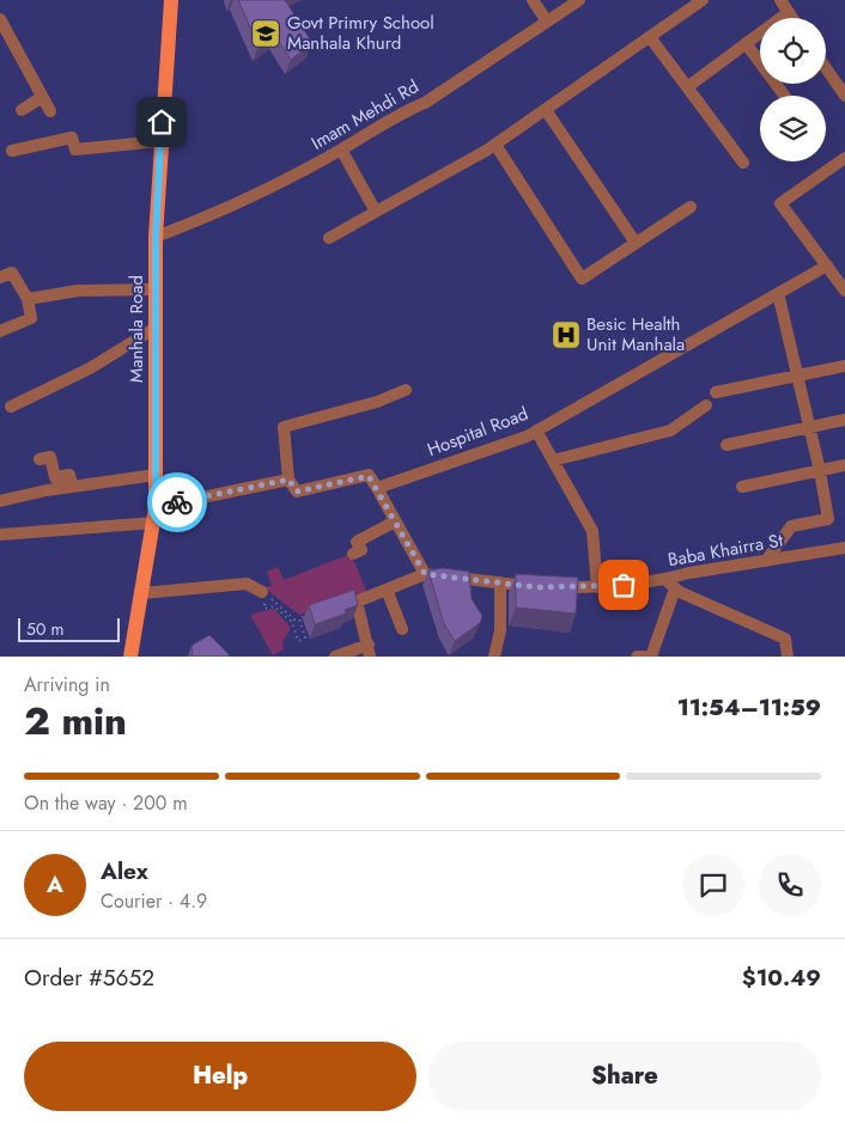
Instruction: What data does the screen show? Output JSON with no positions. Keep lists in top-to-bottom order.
{
  "streets": {
    "main road": ["Manhala Road"],
    "street": ["Imam Mehdi Rd", "Hospital Road", "Baba Khairra St"]
  },
  "crossings": [
    ["Imam Mehdi Rd", "Manhala Road"]
  ],
  "places": {
    "school or university": ["Govt Primry School Manhala Khurd"],
    "hospital": ["Besic Health Unit Manhala"]
  },
  "scale_bar": "50 m",
  "page": {
    "scale": "50 m",
    "heading": ["2 min", "Arriving in", "11:54–11:59"],
    "panel": [
      "Alex",
      "Courier · 4.9",
      "Order #5652",
      "$10.49"
    ],
    "bar": "On the way · 200 m",
    "round": "A",
    "buttons": ["Help", "Share"]
  }
}
